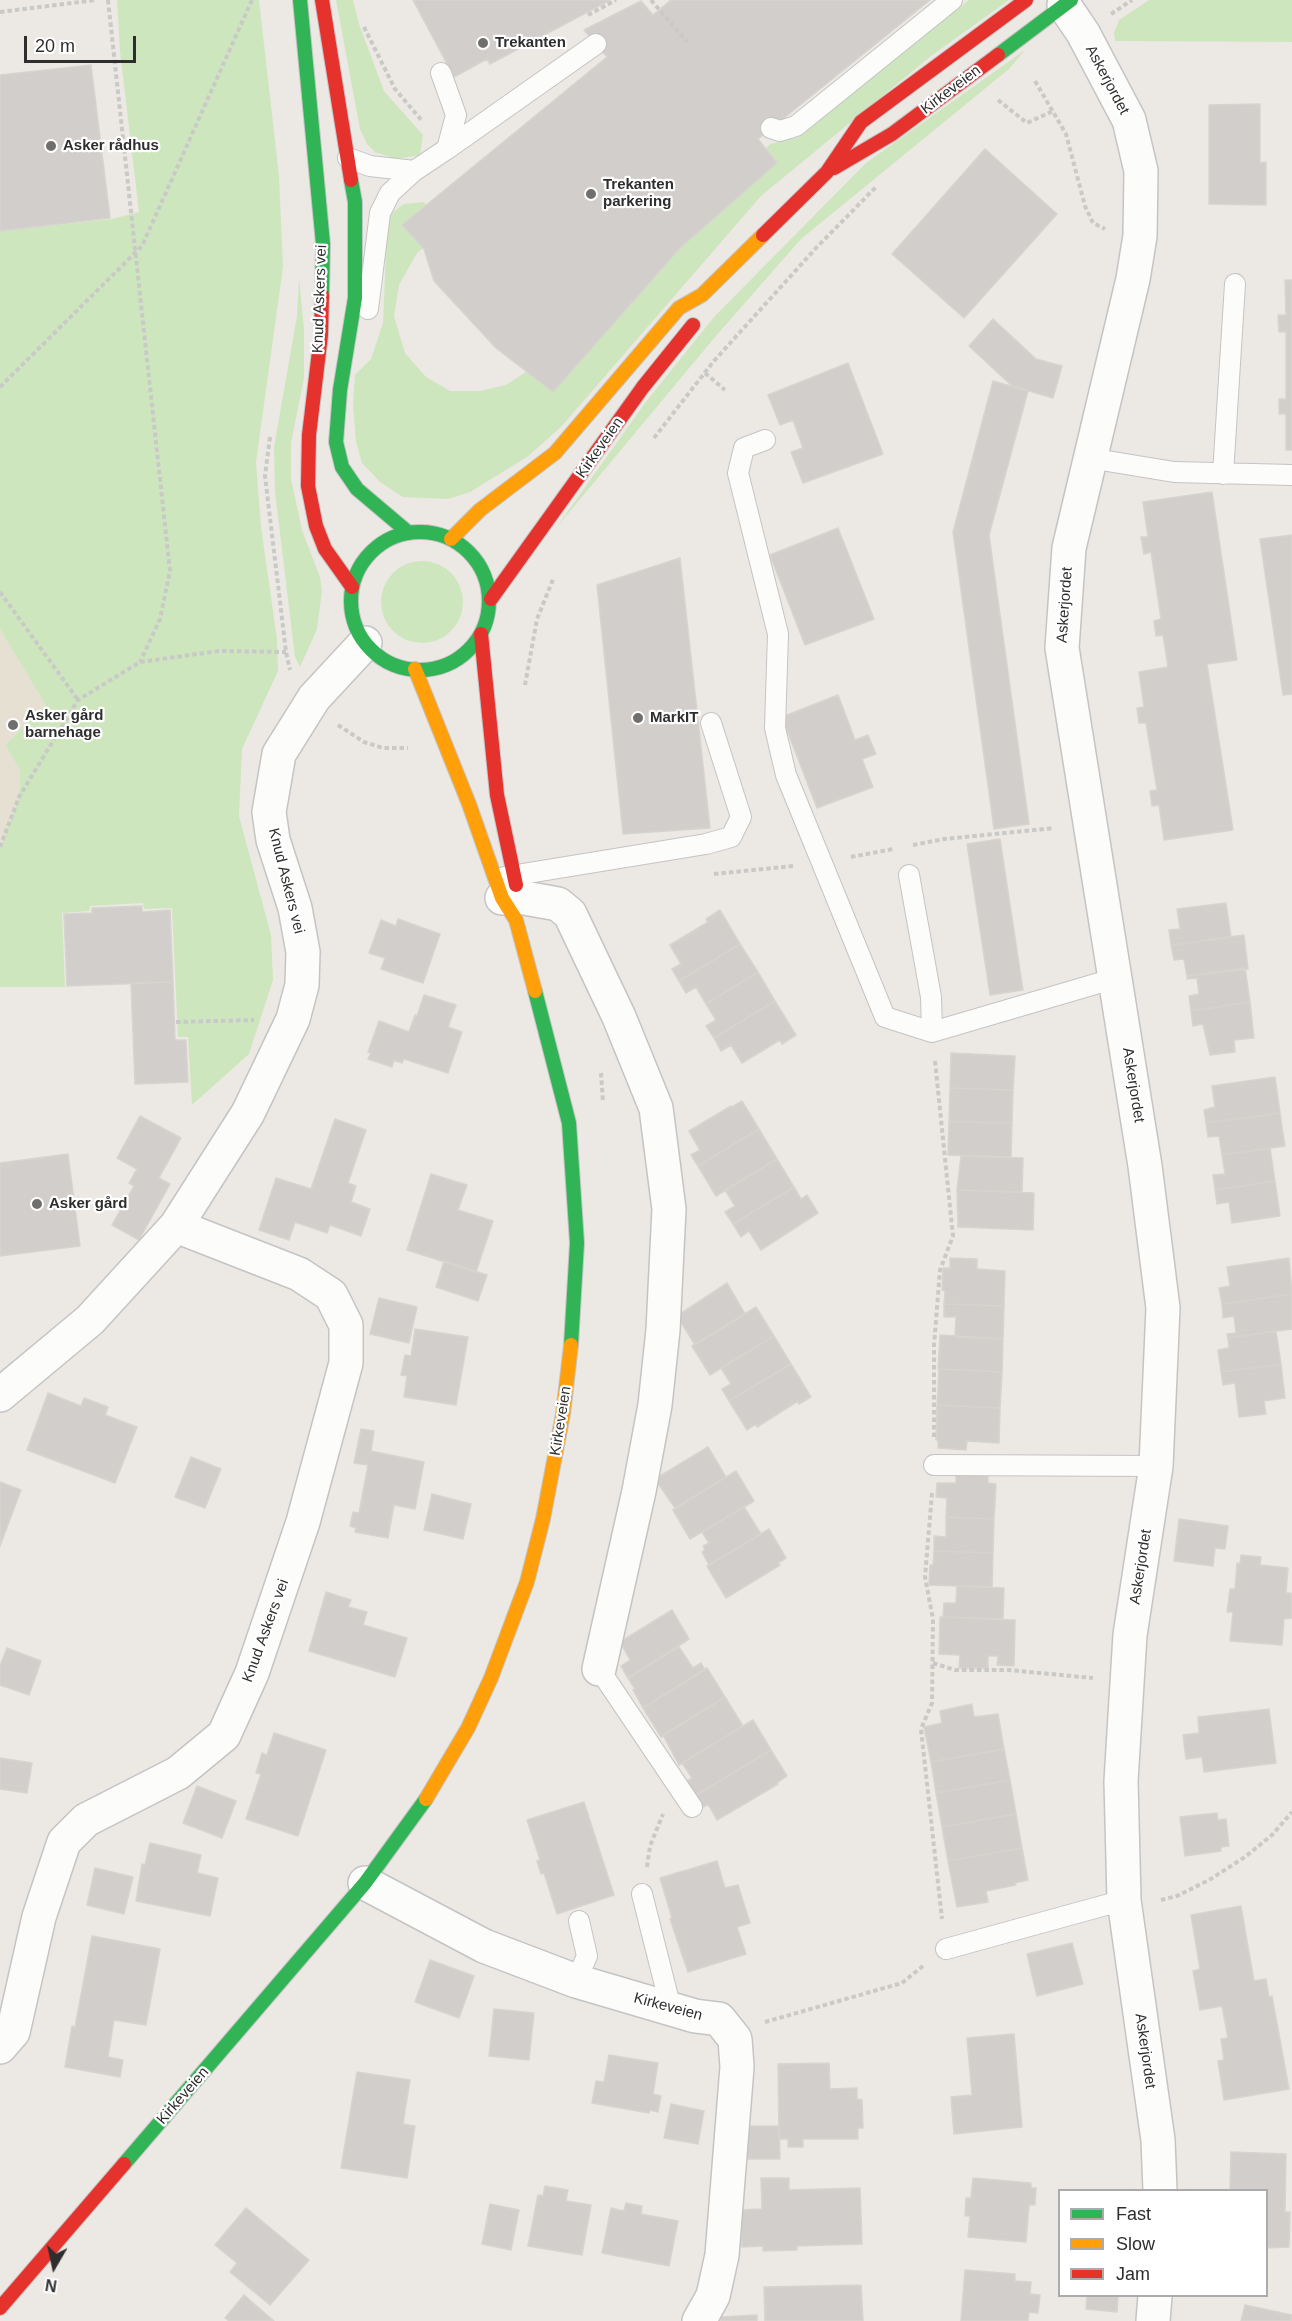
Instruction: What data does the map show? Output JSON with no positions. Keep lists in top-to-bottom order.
{
  "streets": {
    "main road": ["Kirkeveien", "Knud Askers vei"],
    "street": ["Askerjordet"]
  },
  "crossings": [
    ["Askerjordet", "Kirkeveien"],
    ["Kirkeveien", "Knud Askers vei"]
  ],
  "places": [
    "Trekanten",
    "Asker rådhus",
    "Trekanten parkering",
    "MarkIT",
    "Asker gård barnehage",
    "Asker gård"
  ],
  "legend": ["Fast", "Slow", "Jam"],
  "scale_bar": "20 m",
  "north": "bottom"
}
